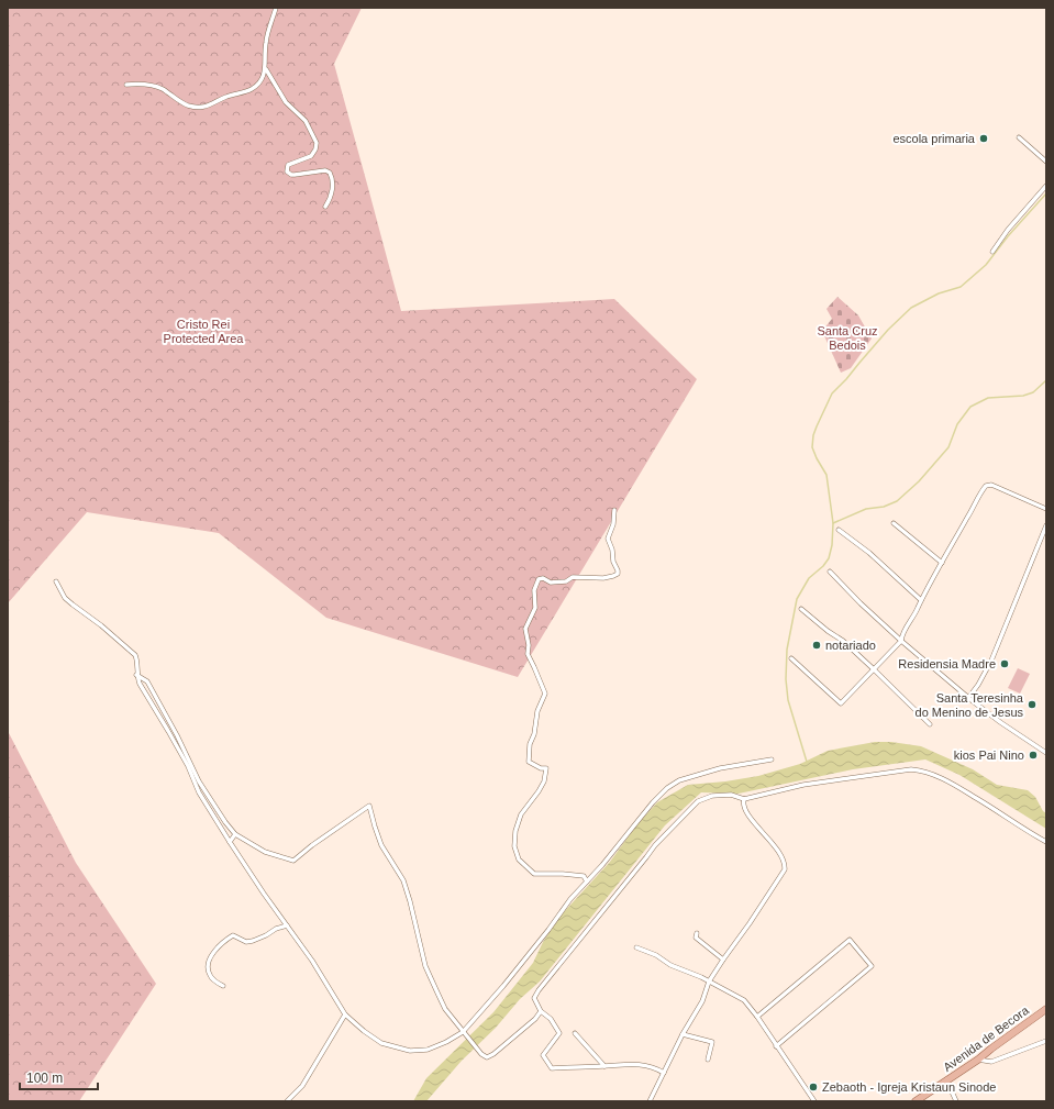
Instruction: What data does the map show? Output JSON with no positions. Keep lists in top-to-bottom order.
{
  "streets": {
    "main road": ["Avenida de Becora"]
  },
  "parks": ["Cristo Rei Protected Area", "Santa Cruz Bedois"],
  "places": [
    "escola primaria",
    "notariado",
    "Residensia Madre",
    "Santa Teresinha do Menino de Jesus",
    "kios Pai Nino",
    "Zebaoth - Igreja Kristaun Sinode"
  ],
  "scale_bar": "100 m"
}
